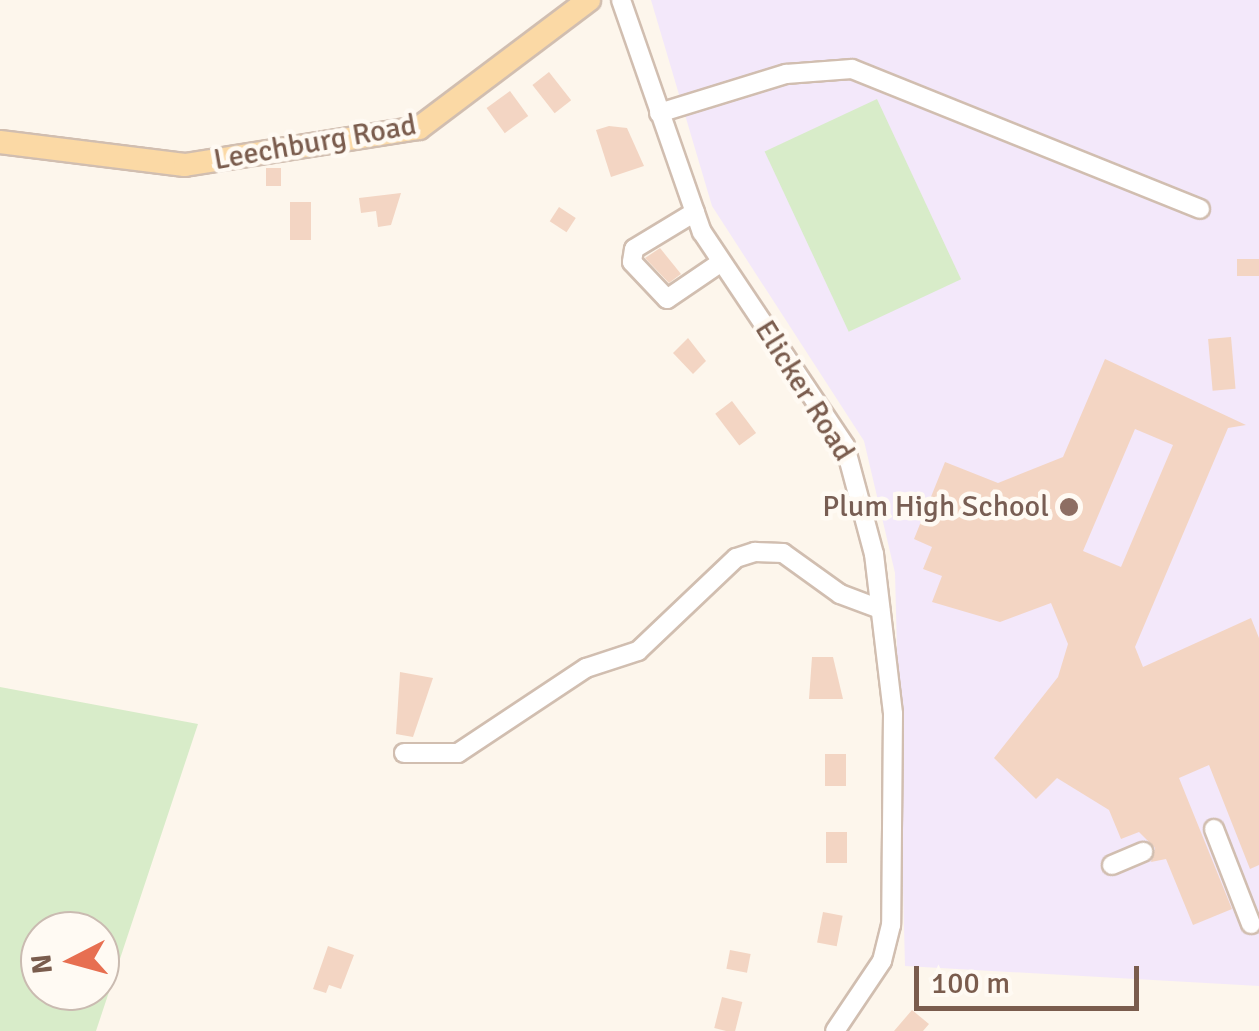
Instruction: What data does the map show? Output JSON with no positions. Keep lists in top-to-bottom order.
{
  "streets": {
    "main road": ["Leechburg Road"],
    "street": ["Elicker Road"]
  },
  "places": ["Plum High School"],
  "scale_bar": "100 m",
  "north": "left"
}
